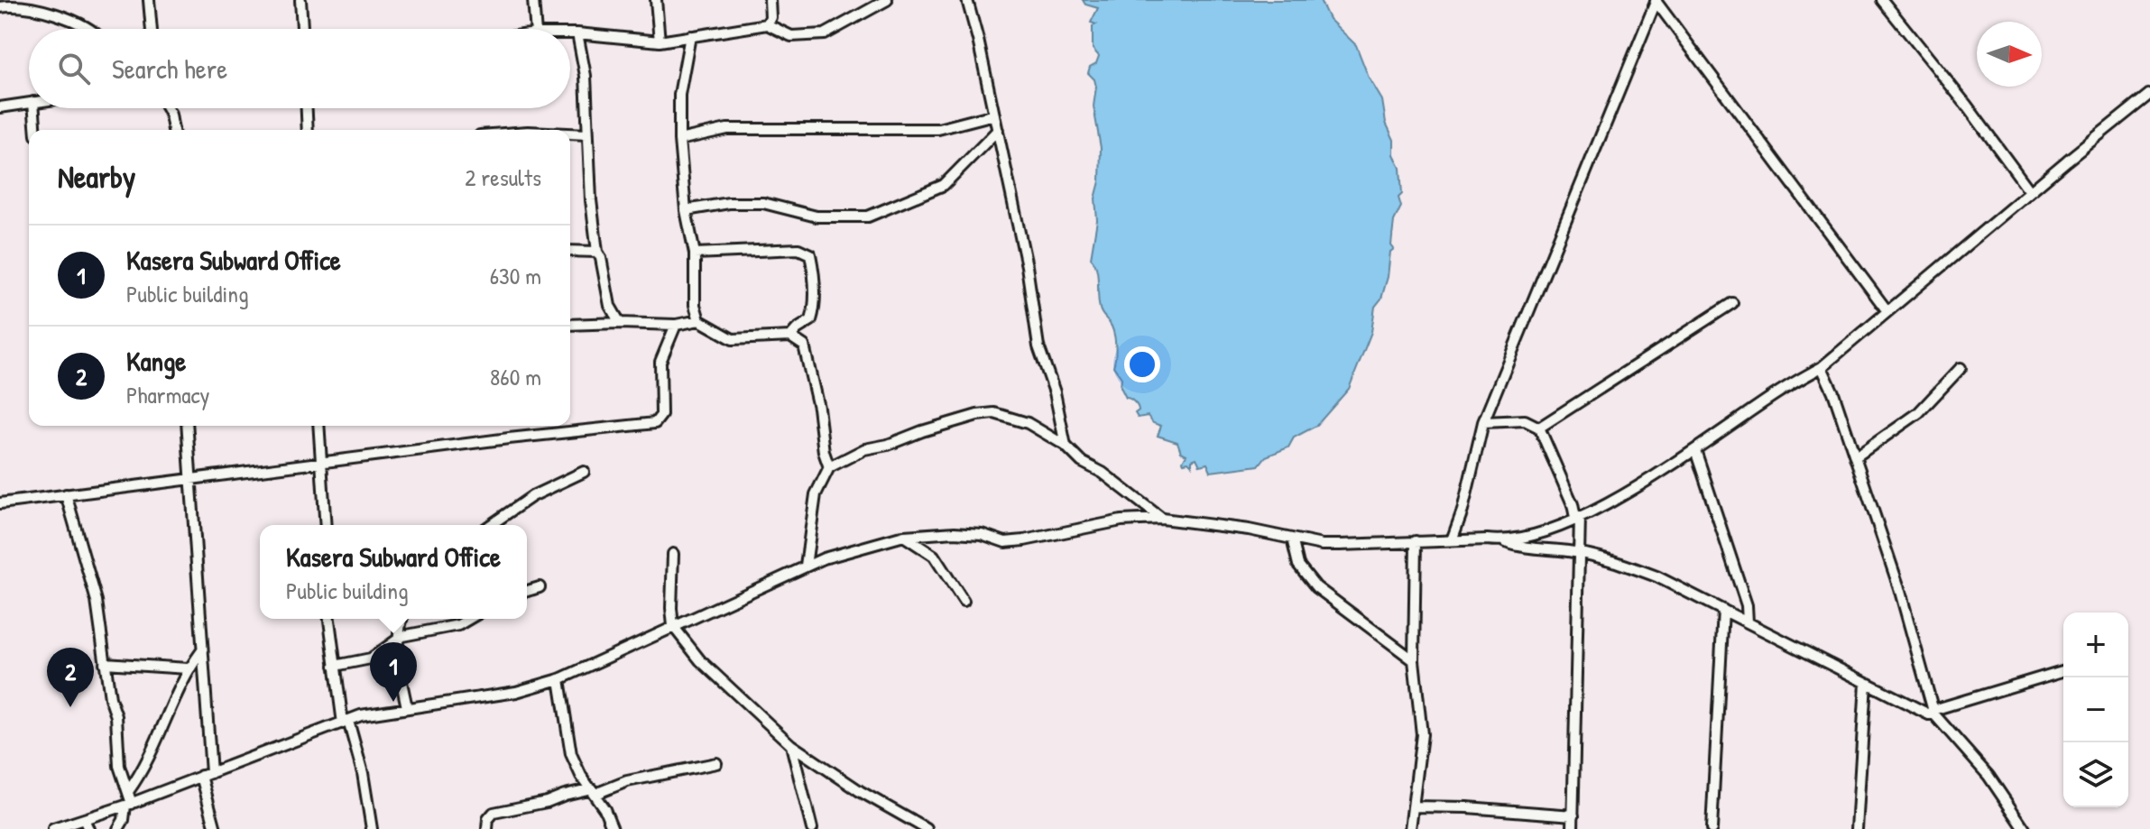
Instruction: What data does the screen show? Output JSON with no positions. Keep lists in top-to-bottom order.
{
  "north": "right",
  "page": {
    "search": "Search here",
    "heading": ["Nearby", "2 results"],
    "list": [
      {
        "mark": "1",
        "name": "Kasera Subward Office",
        "note": "Public building",
        "value": "630 m"
      },
      {
        "mark": "2",
        "name": "Kange",
        "note": "Pharmacy",
        "value": "860 m"
      }
    ],
    "popup": ["Kasera Subward Office", "Public building"],
    "map_buttons": ["+", "−"],
    "pins": ["1", "2"]
  }
}
